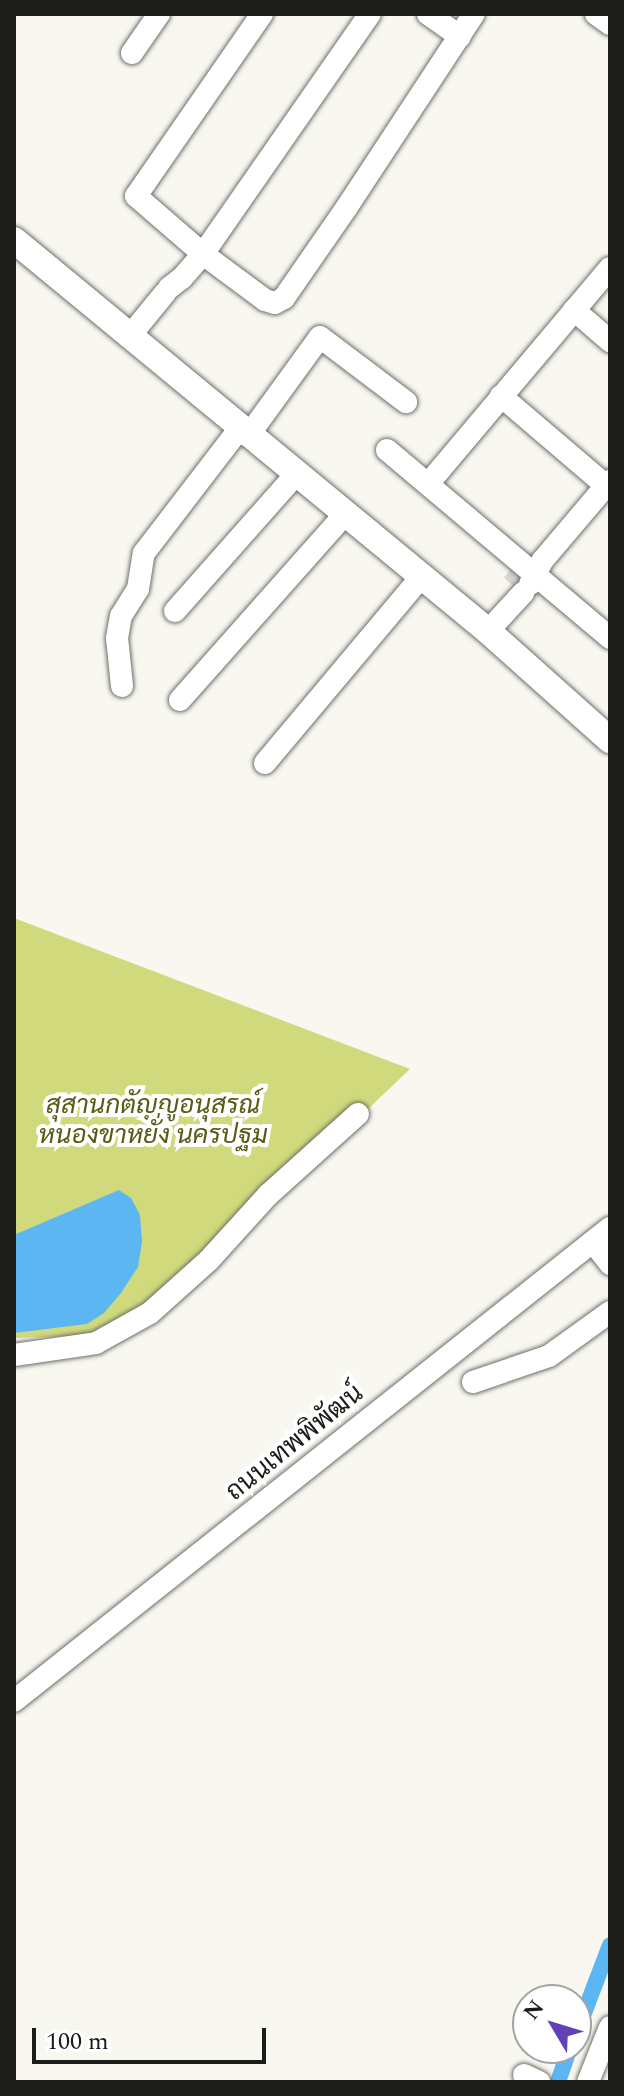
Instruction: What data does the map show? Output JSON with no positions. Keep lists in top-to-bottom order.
{
  "streets": {
    "street": ["ถนนเทพพิพัฒน์"]
  },
  "parks": ["สุสานกตัญญูอนุสรณ์ หนองขาหยั่ง นครปฐม"],
  "scale_bar": "100 m",
  "north": "top left"
}
